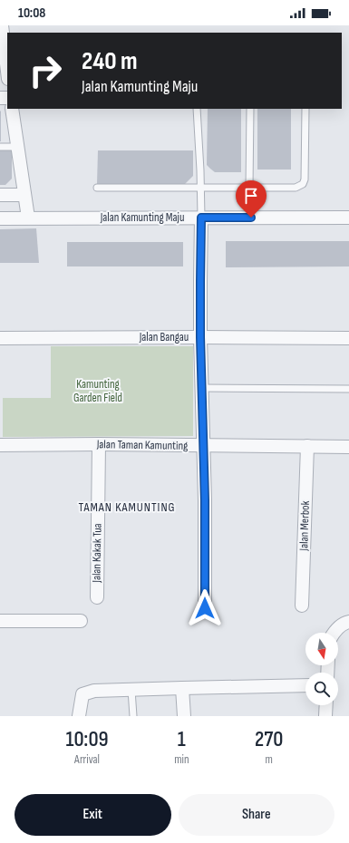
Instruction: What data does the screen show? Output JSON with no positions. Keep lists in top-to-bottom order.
{
  "streets": {
    "street": [
      "Jalan Kamunting Maju",
      "Jalan Bangau",
      "Jalan Taman Kamunting",
      "Jalan Merbok",
      "Jalan Kakak Tua"
    ]
  },
  "crossings": [
    ["Jalan Taman Kamunting", "Jalan Merbok"],
    ["Jalan Taman Kamunting", "Jalan Kakak Tua"]
  ],
  "districts": ["TAMAN KAMUNTING"],
  "parks": ["Kamunting Garden Field"],
  "north": "bottom",
  "page": {
    "status": "10:08",
    "turn": ["240 m", "Jalan Kamunting Maju"],
    "eta": [
      "10:09",
      "Arrival",
      "1",
      "min",
      "270",
      "m"
    ],
    "buttons": ["Exit", "Share"]
  }
}
